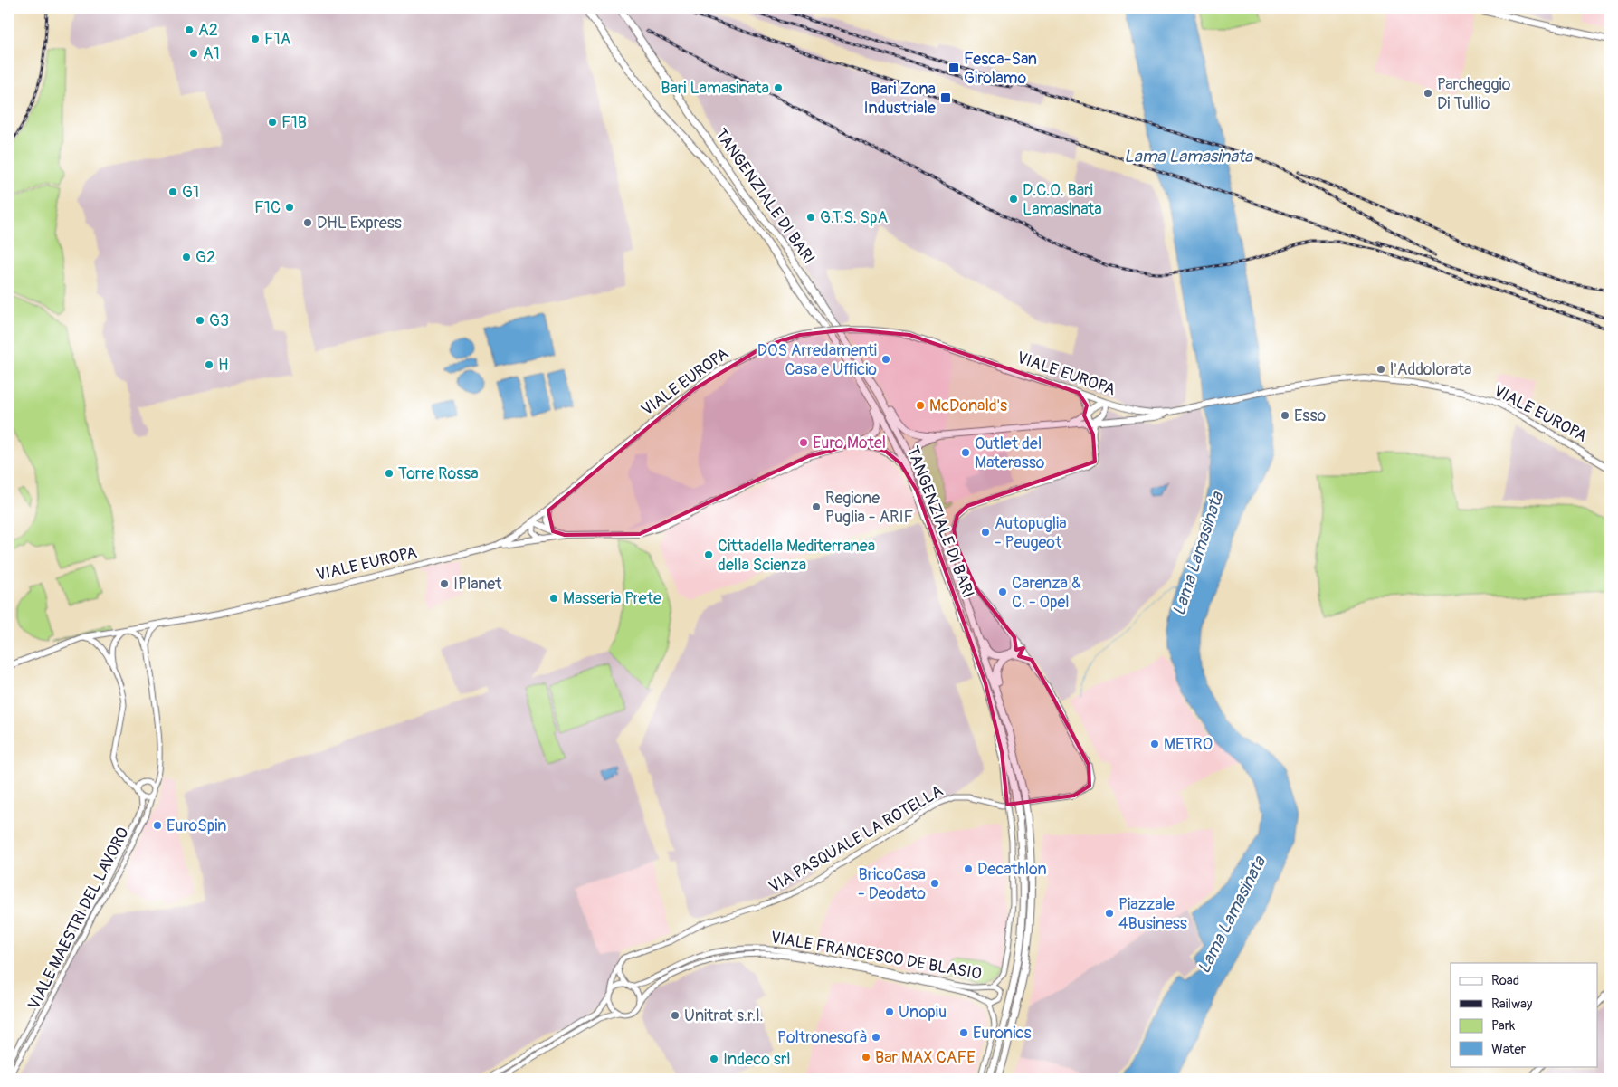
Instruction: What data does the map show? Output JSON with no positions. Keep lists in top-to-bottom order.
{
  "streets": {
    "highway": ["TANGENZIALE DI BARI"],
    "main road": ["VIALE EUROPA"],
    "street": ["VIA PASQUALE LA ROTELLA", "VIALE MAESTRI DEL LAVORO", "VIALE FRANCESCO DE BLASIO"]
  },
  "water": ["Lama Lamasinata"],
  "places": {
    "other": [
      "A2",
      "F1A",
      "A1",
      "Bari Lamasinata",
      "Parcheggio Di Tullio",
      "F1B",
      "G1",
      "D.C.O. Bari Lamasinata",
      "F1C",
      "G.T.S. SpA",
      "DHL Express",
      "G2",
      "G3",
      "DOS Arredamenti Casa e Ufficio",
      "H",
      "l'Addolorata",
      "McDonald's",
      "Esso",
      "Euro Motel",
      "Outlet del Materasso",
      "Torre Rossa",
      "Regione Puglia - ARIF",
      "Autopuglia - Peugeot",
      "Cittadella Mediterranea della Scienza",
      "IPlanet",
      "Carenza & C. - Opel",
      "Masseria Prete",
      "METRO",
      "EuroSpin",
      "Decathlon",
      "BricoCasa - Deodato",
      "Piazzale 4Business",
      "Unopiu",
      "Unitrat s.r.l.",
      "Euronics",
      "Poltronesofà",
      "Bar MAX CAFE",
      "Indeco srl"
    ],
    "transit": ["Fesca-San Girolamo", "Bari Zona Industriale"]
  },
  "legend": [
    "Road",
    "Railway",
    "Park",
    "Water"
  ]
}
